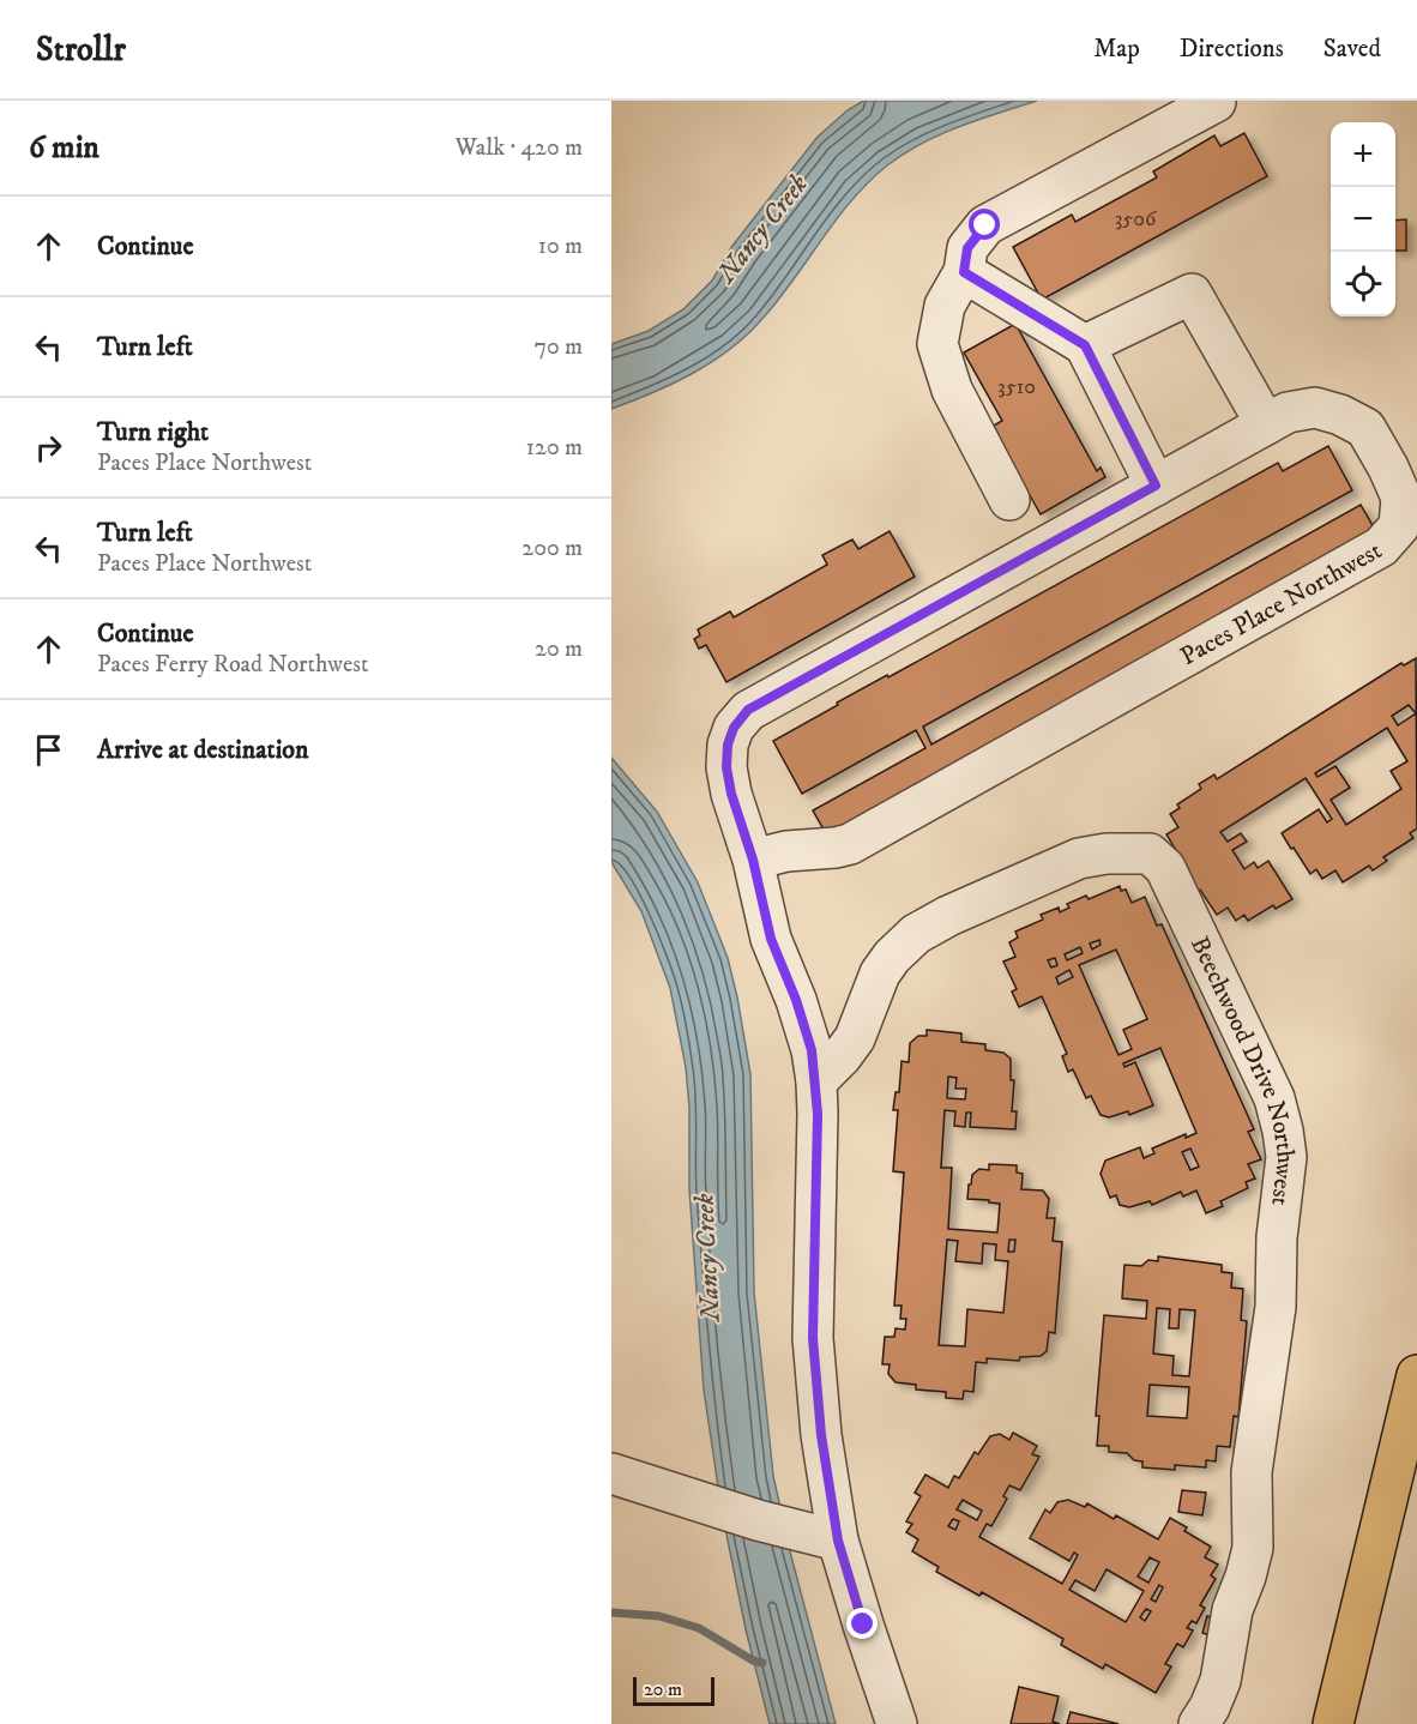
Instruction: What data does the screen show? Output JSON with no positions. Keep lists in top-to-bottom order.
{
  "streets": {
    "street": ["Paces Place Northwest", "Beechwood Drive Northwest"]
  },
  "crossings": [
    ["Paces Place Northwest", "Beechwood Drive Northwest"]
  ],
  "water": ["Nancy Creek"],
  "house_numbers": ["3506", "3510"],
  "scale_bar": "20 m",
  "page": {
    "header": "Strollr",
    "nav": ["Map", "Directions", "Saved"],
    "heading": ["6 min", "Walk · 420 m"],
    "map_buttons": ["+", "−"],
    "list": [
      ["Continue", "10 m"],
      ["Turn left", "70 m"],
      ["Turn right", "Paces Place Northwest", "120 m"],
      ["Turn left", "Paces Place Northwest", "200 m"],
      ["Continue", "Paces Ferry Road Northwest", "20 m"],
      "Arrive at destination"
    ],
    "scale": "20 m"
  }
}
